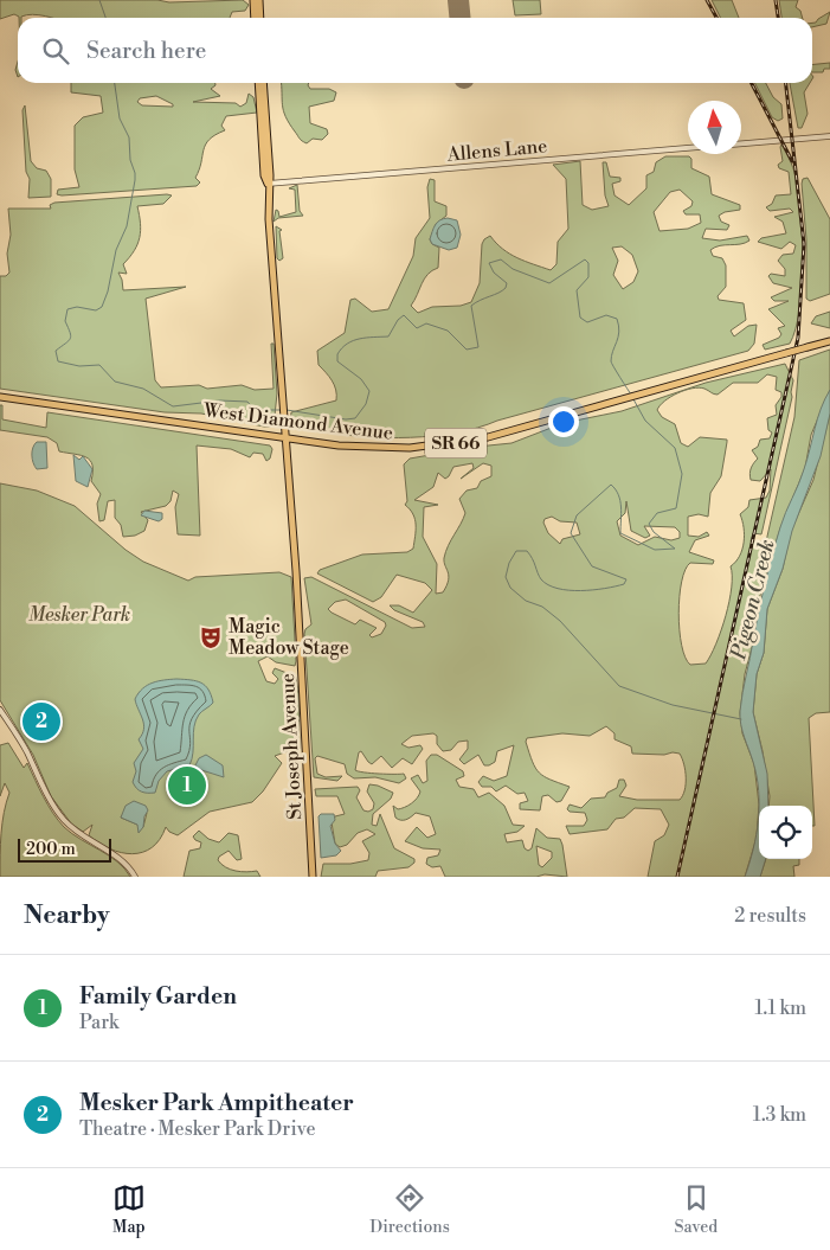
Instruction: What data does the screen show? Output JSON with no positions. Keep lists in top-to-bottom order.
{
  "streets": {
    "main road": ["West Diamond Avenue", "SR 66", "St Joseph Avenue"],
    "street": ["Allens Lane"]
  },
  "crossings": [
    ["Allens Lane", "St Joseph Avenue"],
    ["West Diamond Avenue", "St Joseph Avenue"]
  ],
  "water": ["Pigeon Creek"],
  "parks": ["Mesker Park"],
  "places": {
    "theatre": ["Magic Meadow Stage"]
  },
  "scale_bar": "200 m",
  "north": "top",
  "page": {
    "search": "Search here",
    "pins": ["2", "1"],
    "scale": "200 m",
    "heading": ["Nearby", "2 results"],
    "list": [
      {
        "mark": "1",
        "name": "Family Garden",
        "note": "Park",
        "value": "1.1 km"
      },
      {
        "mark": "2",
        "name": "Mesker Park Ampitheater",
        "note": "Theatre · Mesker Park Drive",
        "value": "1.3 km"
      }
    ],
    "nav": ["Map", "Directions", "Saved"]
  }
}
